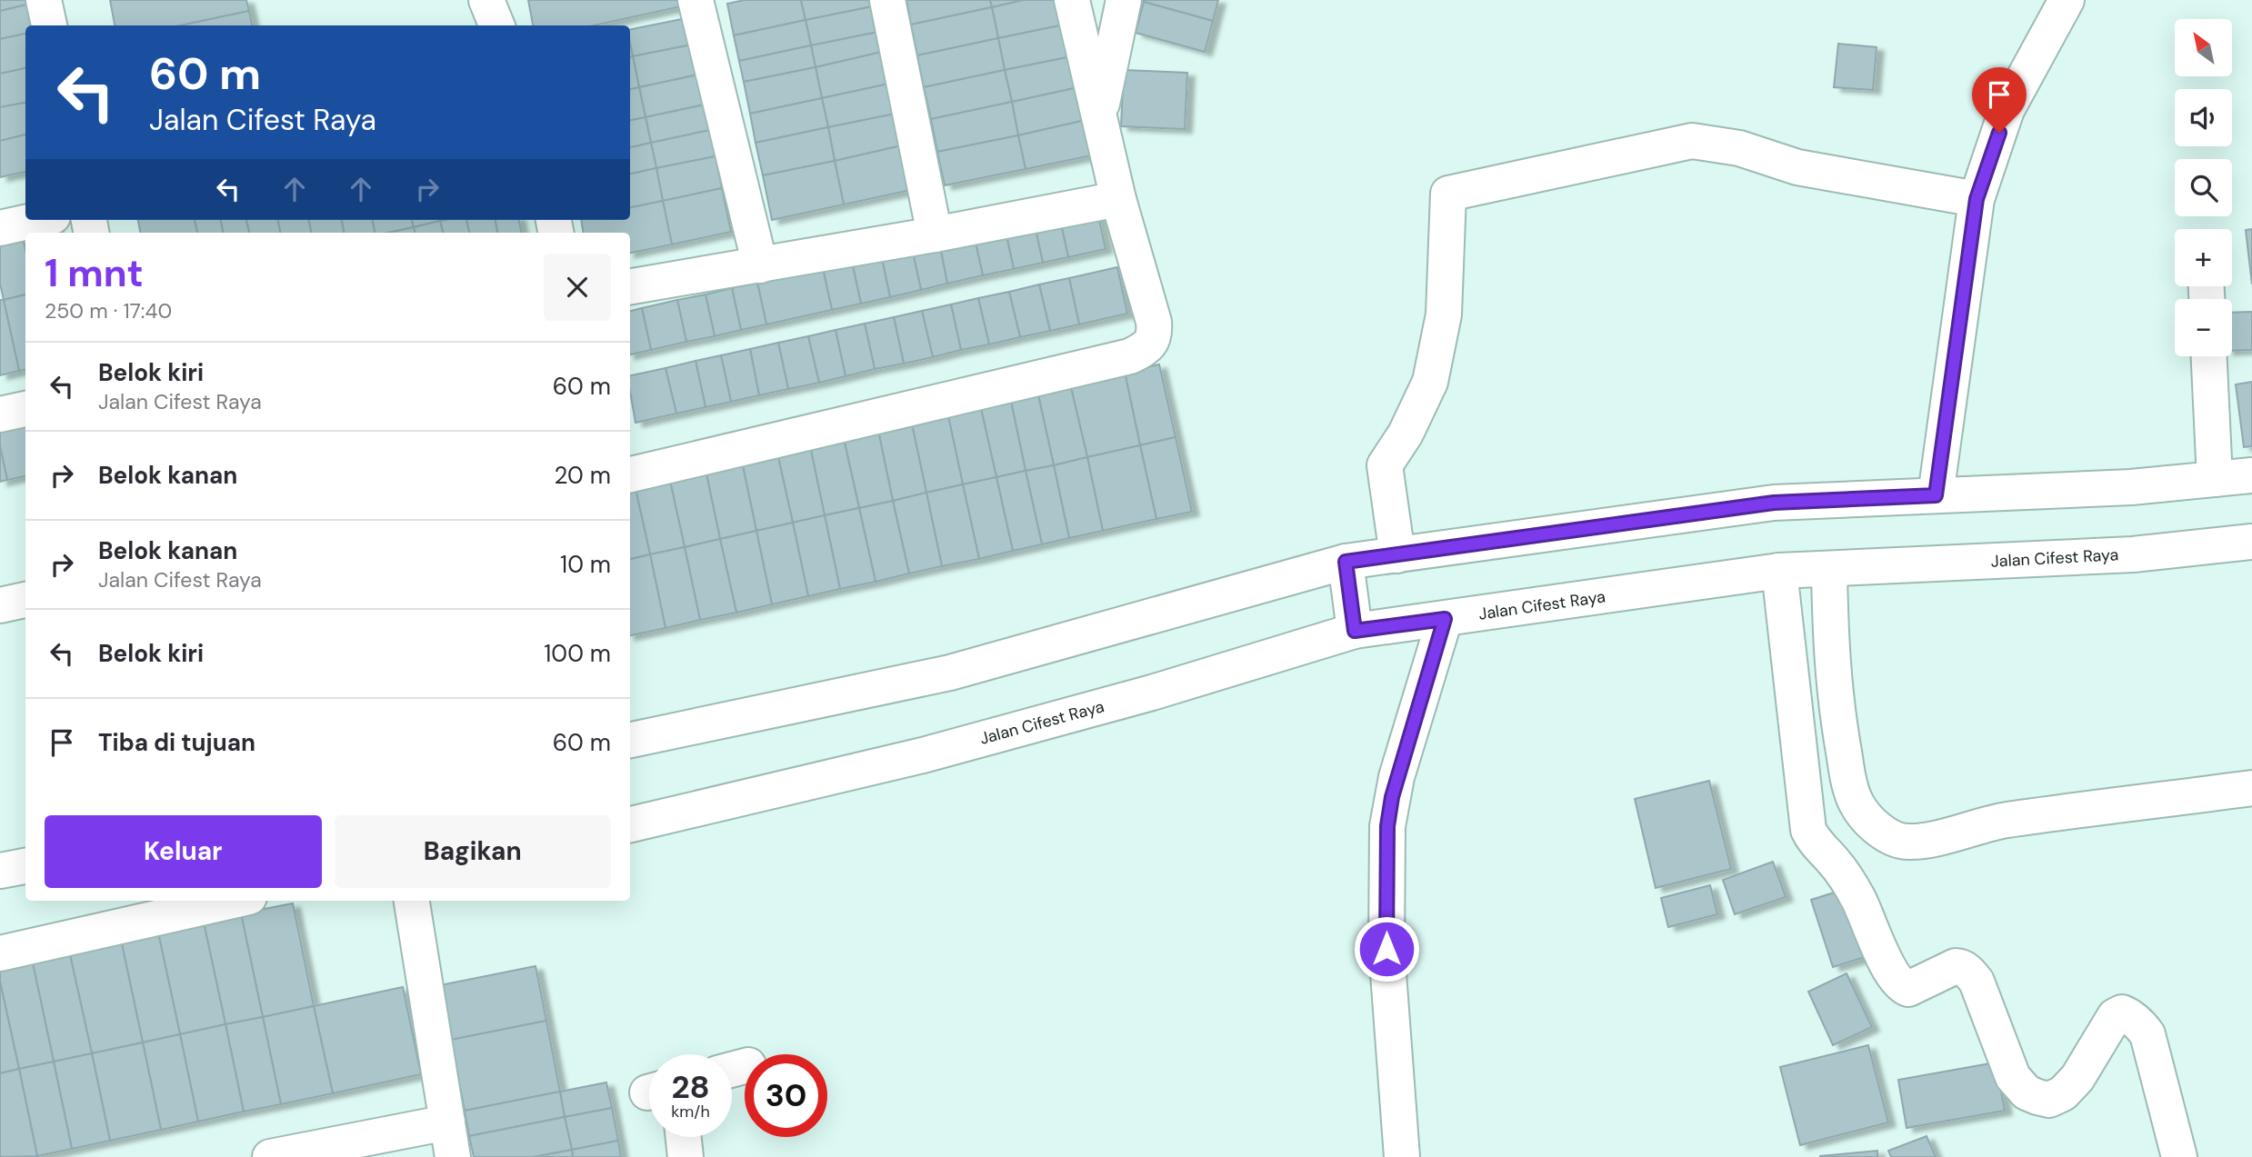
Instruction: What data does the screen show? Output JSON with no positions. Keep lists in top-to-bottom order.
{
  "streets": {
    "street": ["Jalan Cifest Raya"]
  },
  "north": "top left",
  "page": {
    "map_buttons": ["+", "−"],
    "turn": ["60 m", "Jalan Cifest Raya"],
    "heading": ["1 mnt", "250 m · 17:40"],
    "list": [
      {
        "name": "Belok kiri",
        "note": "Jalan Cifest Raya",
        "value": "60 m"
      },
      {
        "name": "Belok kanan",
        "value": "20 m"
      },
      {
        "name": "Belok kanan",
        "note": "Jalan Cifest Raya",
        "value": "10 m"
      },
      {
        "name": "Belok kiri",
        "value": "100 m"
      },
      {
        "name": "Tiba di tujuan",
        "value": "60 m"
      }
    ],
    "buttons": ["Keluar", "Bagikan"],
    "speed": "28 km/h",
    "limit": "30"
  }
}
